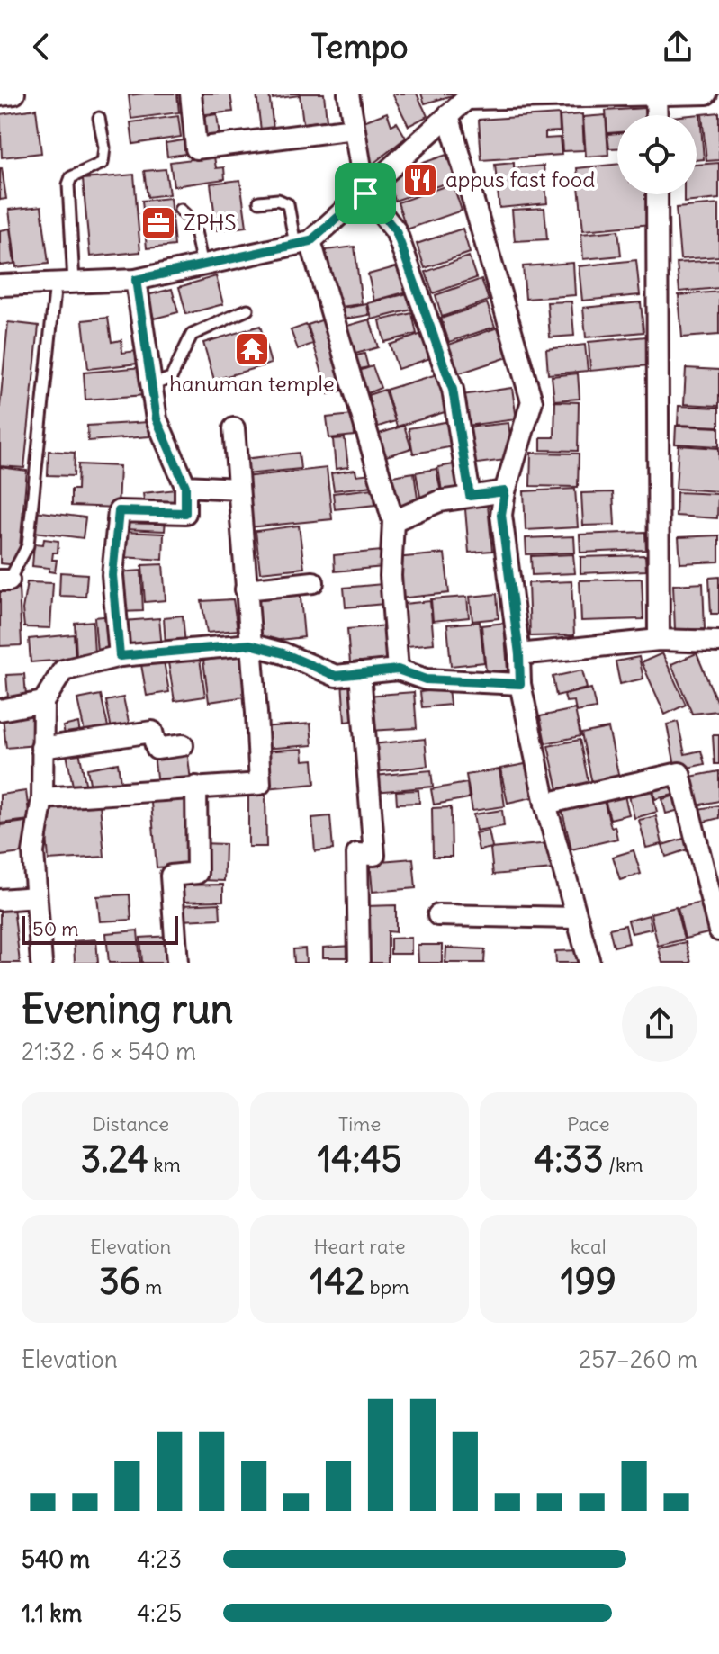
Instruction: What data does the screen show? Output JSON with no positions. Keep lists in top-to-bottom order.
{
  "places": {
    "restaurant": ["appus fast food"],
    "office": ["ZPHS"],
    "temple": ["hanuman temple"]
  },
  "scale_bar": "50 m",
  "page": {
    "header": "Tempo",
    "scale": "50 m",
    "heading": ["Evening run", "21:32 · 6 × 540 m"],
    "stats": [
      ["Distance", "3.24 km"],
      ["Time", "14:45"],
      ["Pace", "4:33 /km"],
      ["Elevation", "36 m"],
      ["Heart rate", "142 bpm"],
      ["kcal", "199"]
    ],
    "chart": ["Elevation", "257–260 m"],
    "list": [
      {
        "name": "540 m",
        "note": "4:23"
      },
      {
        "name": "1.1 km",
        "note": "4:25"
      }
    ]
  }
}
